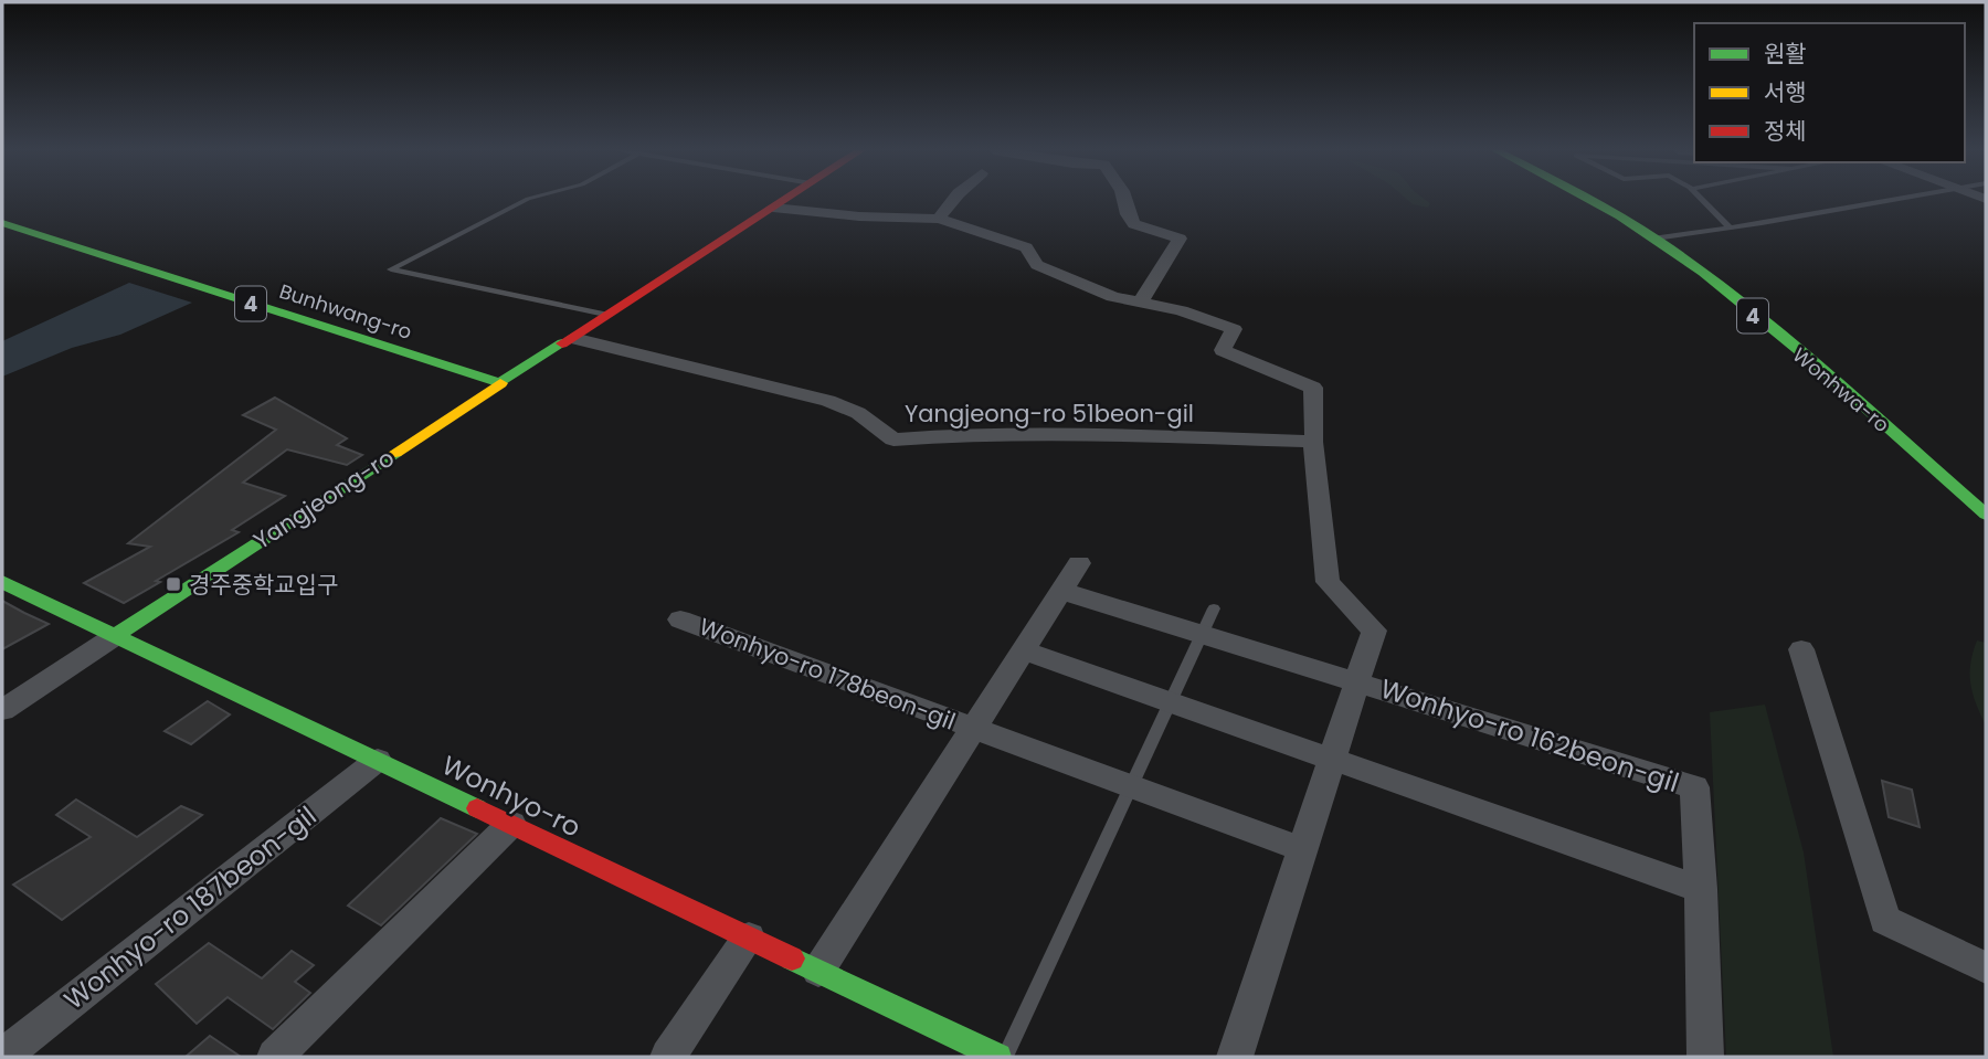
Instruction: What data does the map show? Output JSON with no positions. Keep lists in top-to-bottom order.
{
  "streets": {
    "main road": [
      "4",
      "Bunhwang-ro",
      "Wonhwa-ro",
      "Yangjeong-ro",
      "Wonhyo-ro"
    ],
    "street": [
      "Yangjeong-ro 51beon-gil",
      "Wonhyo-ro 178beon-gil",
      "Wonhyo-ro 162beon-gil",
      "Wonhyo-ro 187beon-gil"
    ]
  },
  "crossings": [
    ["Bunhwang-ro", "Yangjeong-ro"],
    ["Yangjeong-ro 51beon-gil", "Yangjeong-ro"],
    ["Yangjeong-ro", "Wonhyo-ro"],
    ["Wonhyo-ro 178beon-gil", "Wonhyo-ro"],
    ["Wonhyo-ro", "Wonhyo-ro 187beon-gil"]
  ],
  "places": {
    "transit": ["경주중학교입구"]
  },
  "legend": ["원활", "서행", "정체"]
}
